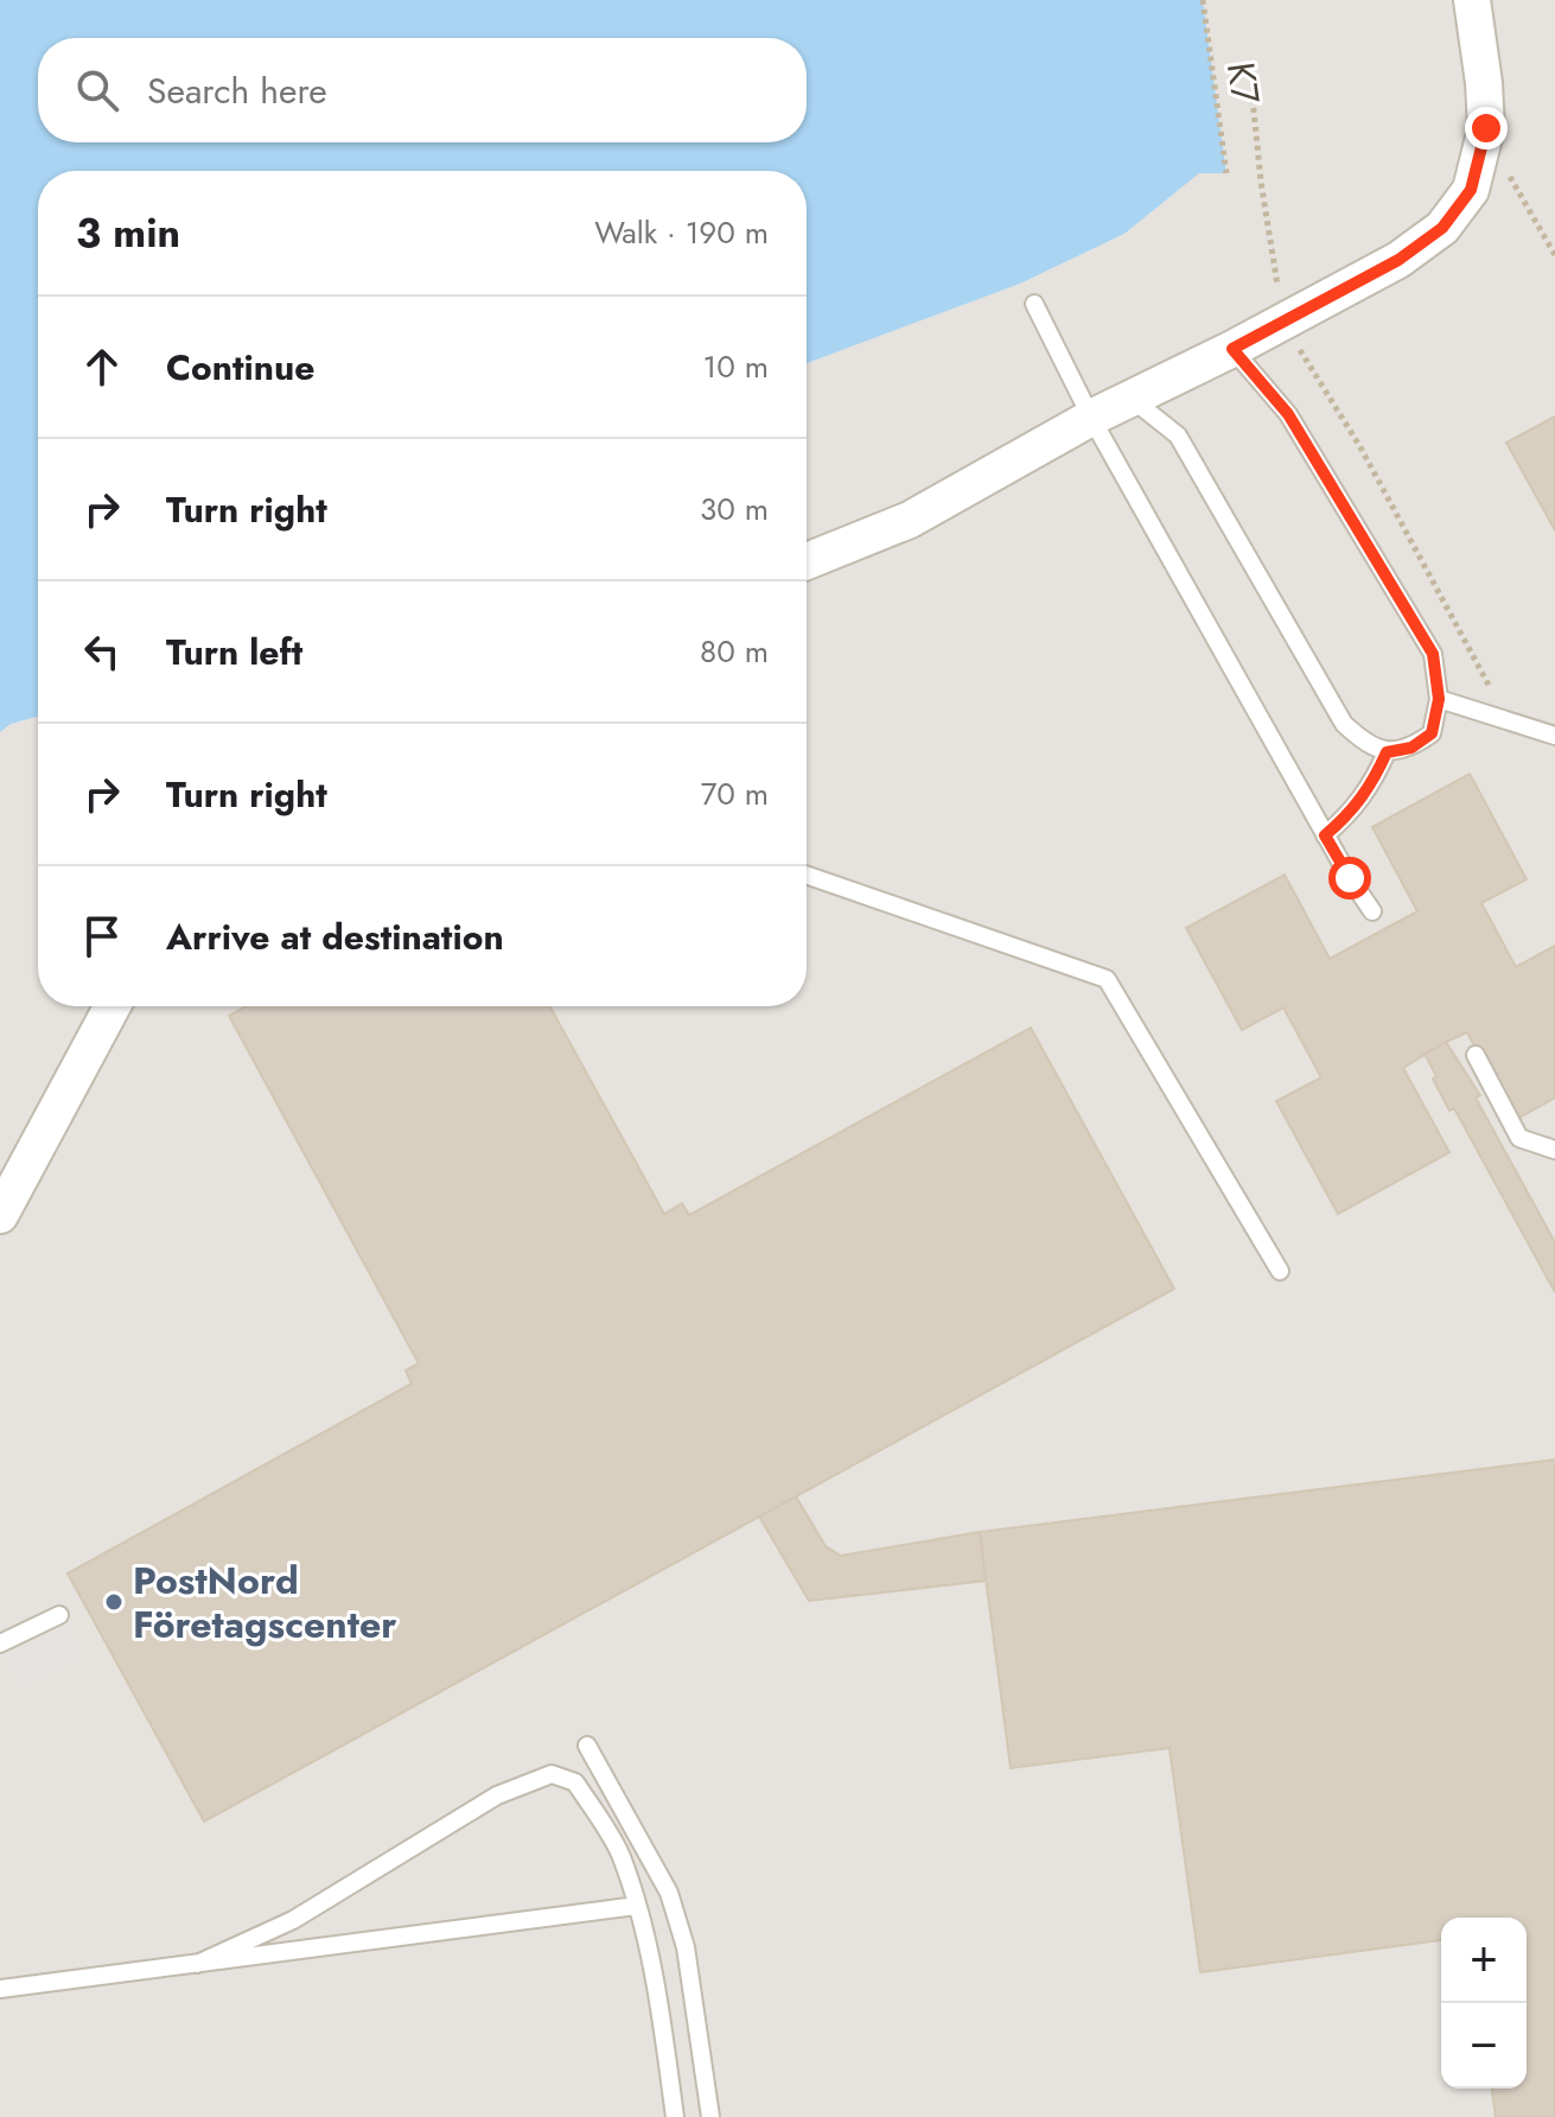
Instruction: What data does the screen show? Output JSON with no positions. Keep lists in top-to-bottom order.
{
  "streets": {
    "path": ["K7"]
  },
  "places": ["PostNord Företagscenter"],
  "page": {
    "search": "Search here",
    "heading": ["3 min", "Walk · 190 m"],
    "list": [
      ["Continue", "10 m"],
      ["Turn right", "30 m"],
      ["Turn left", "80 m"],
      ["Turn right", "70 m"],
      "Arrive at destination"
    ],
    "map_buttons": ["+", "−"]
  }
}
